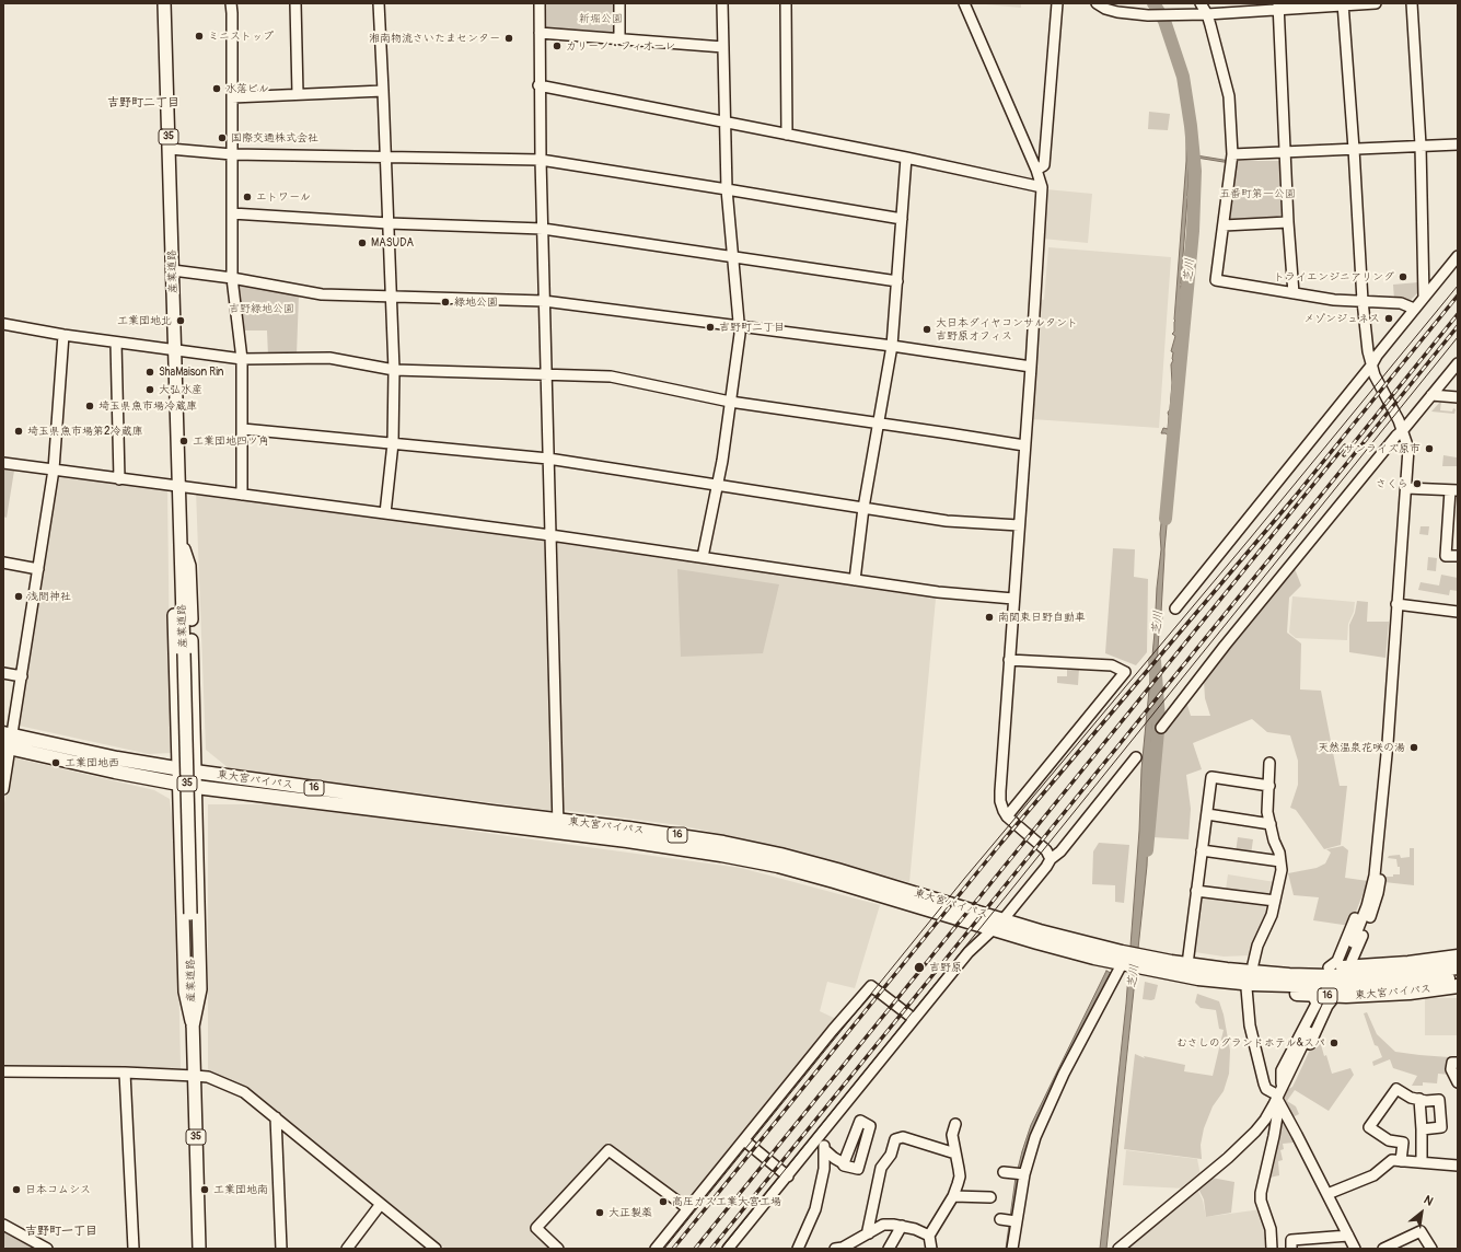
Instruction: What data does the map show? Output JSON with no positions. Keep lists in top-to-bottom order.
{
  "streets": {
    "highway": ["東大宮バイパス", "16"],
    "main road": ["35", "産業道路"]
  },
  "crossings": [
    ["35", "産業道路"],
    ["35", "東大宮バイパス"]
  ],
  "districts": ["吉野町二丁目", "吉野町一丁目"],
  "water": ["芝川"],
  "parks": ["新堀公園", "五番町第一公園", "吉野緑地公園"],
  "places": [
    "ミニストップ",
    "湘南物流さいたまセンター",
    "カリーノ・フィオーレ",
    "水落ビル",
    "国際交通株式会社",
    "エトワール",
    "MASUDA",
    "トライエンジニアリング",
    "緑地公園",
    "メゾンジュネス",
    "工業団地北",
    "吉野町二丁目",
    "大日本ダイヤコンサルタント 吉野原オフィス",
    "ShaMaison Rin",
    "大弘水産",
    "埼玉県魚市場冷蔵庫",
    "埼玉県魚市場第2冷蔵庫",
    "工業団地四ツ角",
    "サンライズ原市",
    "さくら",
    "浅間神社",
    "南関東日野自動車",
    "天然温泉花咲の湯",
    "工業団地西",
    "吉野原",
    "むさしのグランドホテル&スパ",
    "日本コムシス",
    "工業団地南",
    "高圧ガス工業大宮工場",
    "大正製薬"
  ],
  "north": "top right"
}
